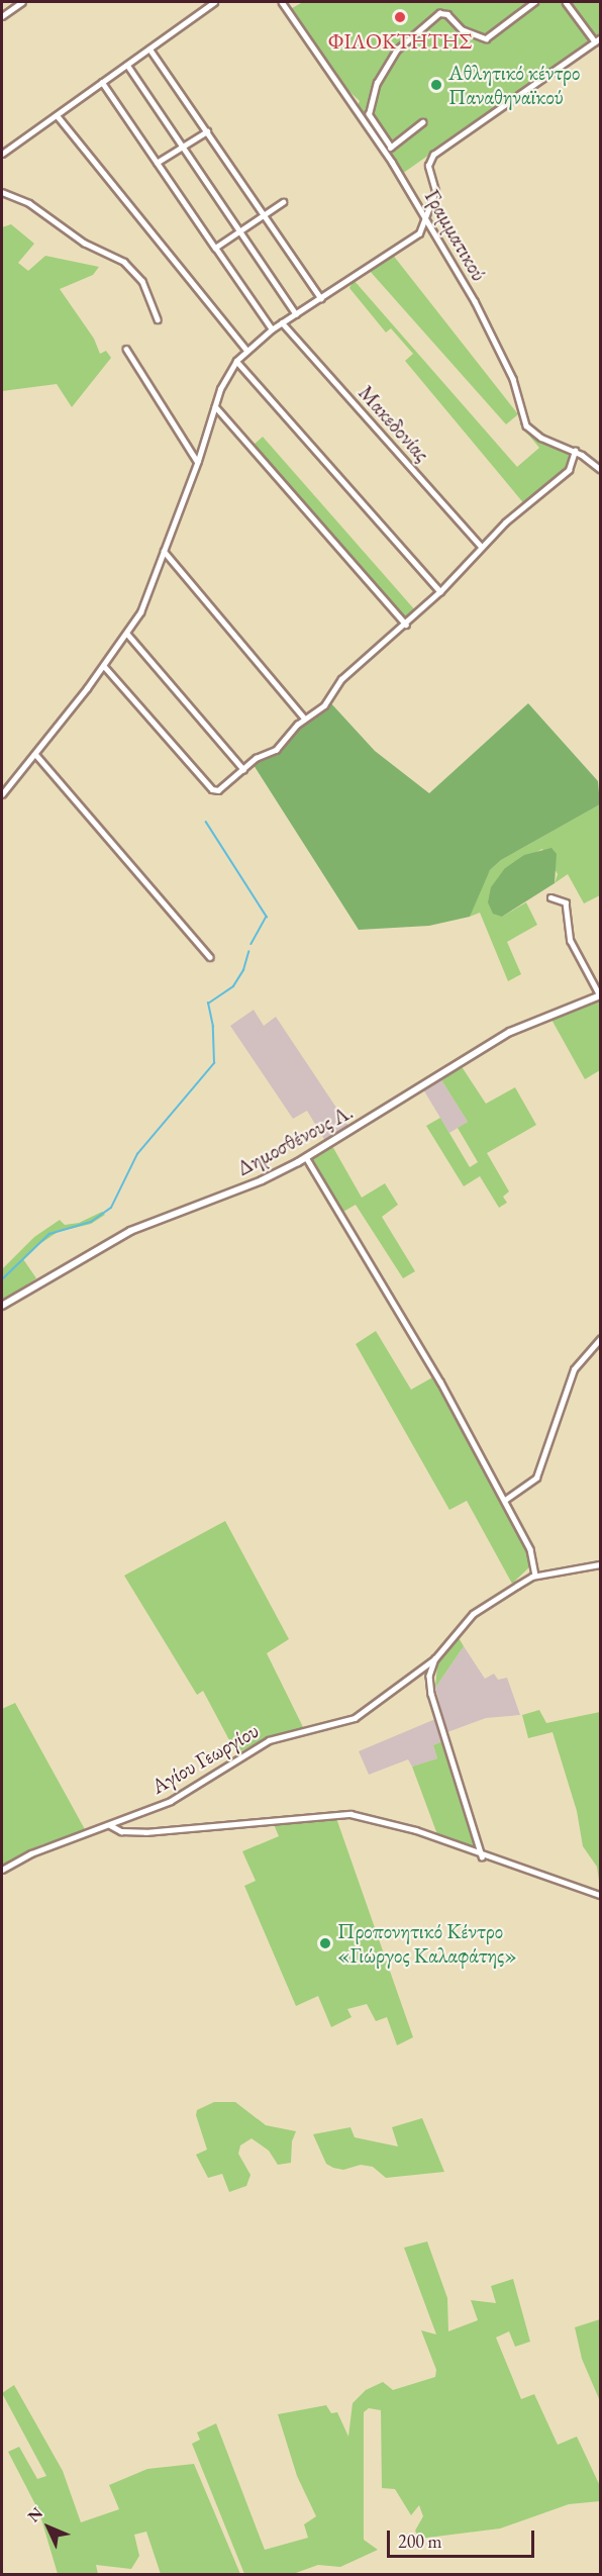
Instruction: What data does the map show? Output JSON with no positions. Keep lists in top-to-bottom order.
{
  "streets": {
    "street": [
      "Γραμματικού",
      "Μακεδονίας",
      "Δημοσθένους Λ.",
      "Αγίου Γεωργίου"
    ]
  },
  "places": ["ΦΙΛΟΚΤΗΤΗΣ", "Αθλητικό κέντρο Παναθηναϊκού", "Προπονητικό Κέντρο «Γιώργος Καλαφάτης»"],
  "scale_bar": "200 m",
  "north": "top left"
}
